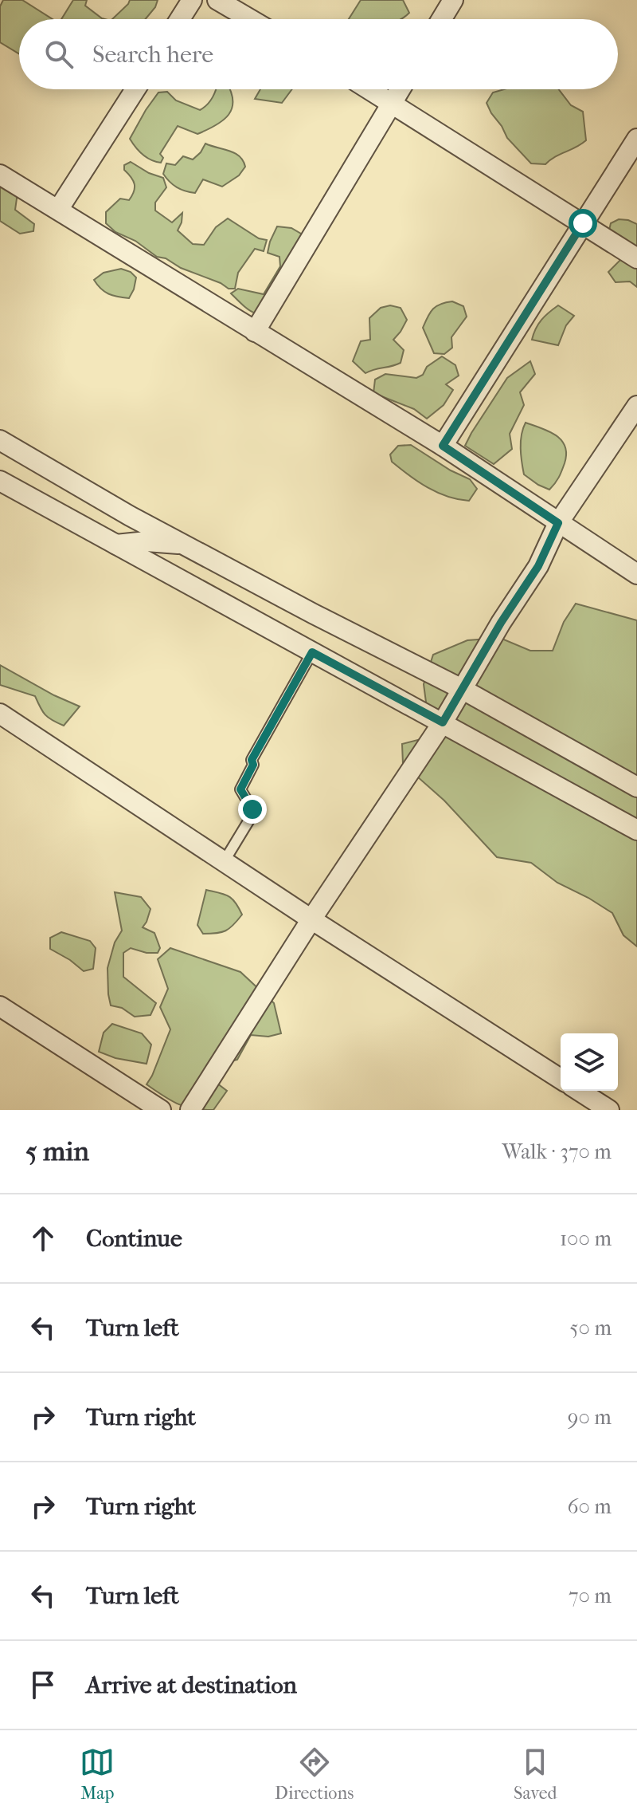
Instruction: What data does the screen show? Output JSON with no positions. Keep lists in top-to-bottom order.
{
  "page": {
    "search": "Search here",
    "heading": ["5 min", "Walk · 370 m"],
    "list": [
      ["Continue", "100 m"],
      ["Turn left", "50 m"],
      ["Turn right", "90 m"],
      ["Turn right", "60 m"],
      ["Turn left", "70 m"],
      "Arrive at destination"
    ],
    "nav": ["Map", "Directions", "Saved"]
  }
}
